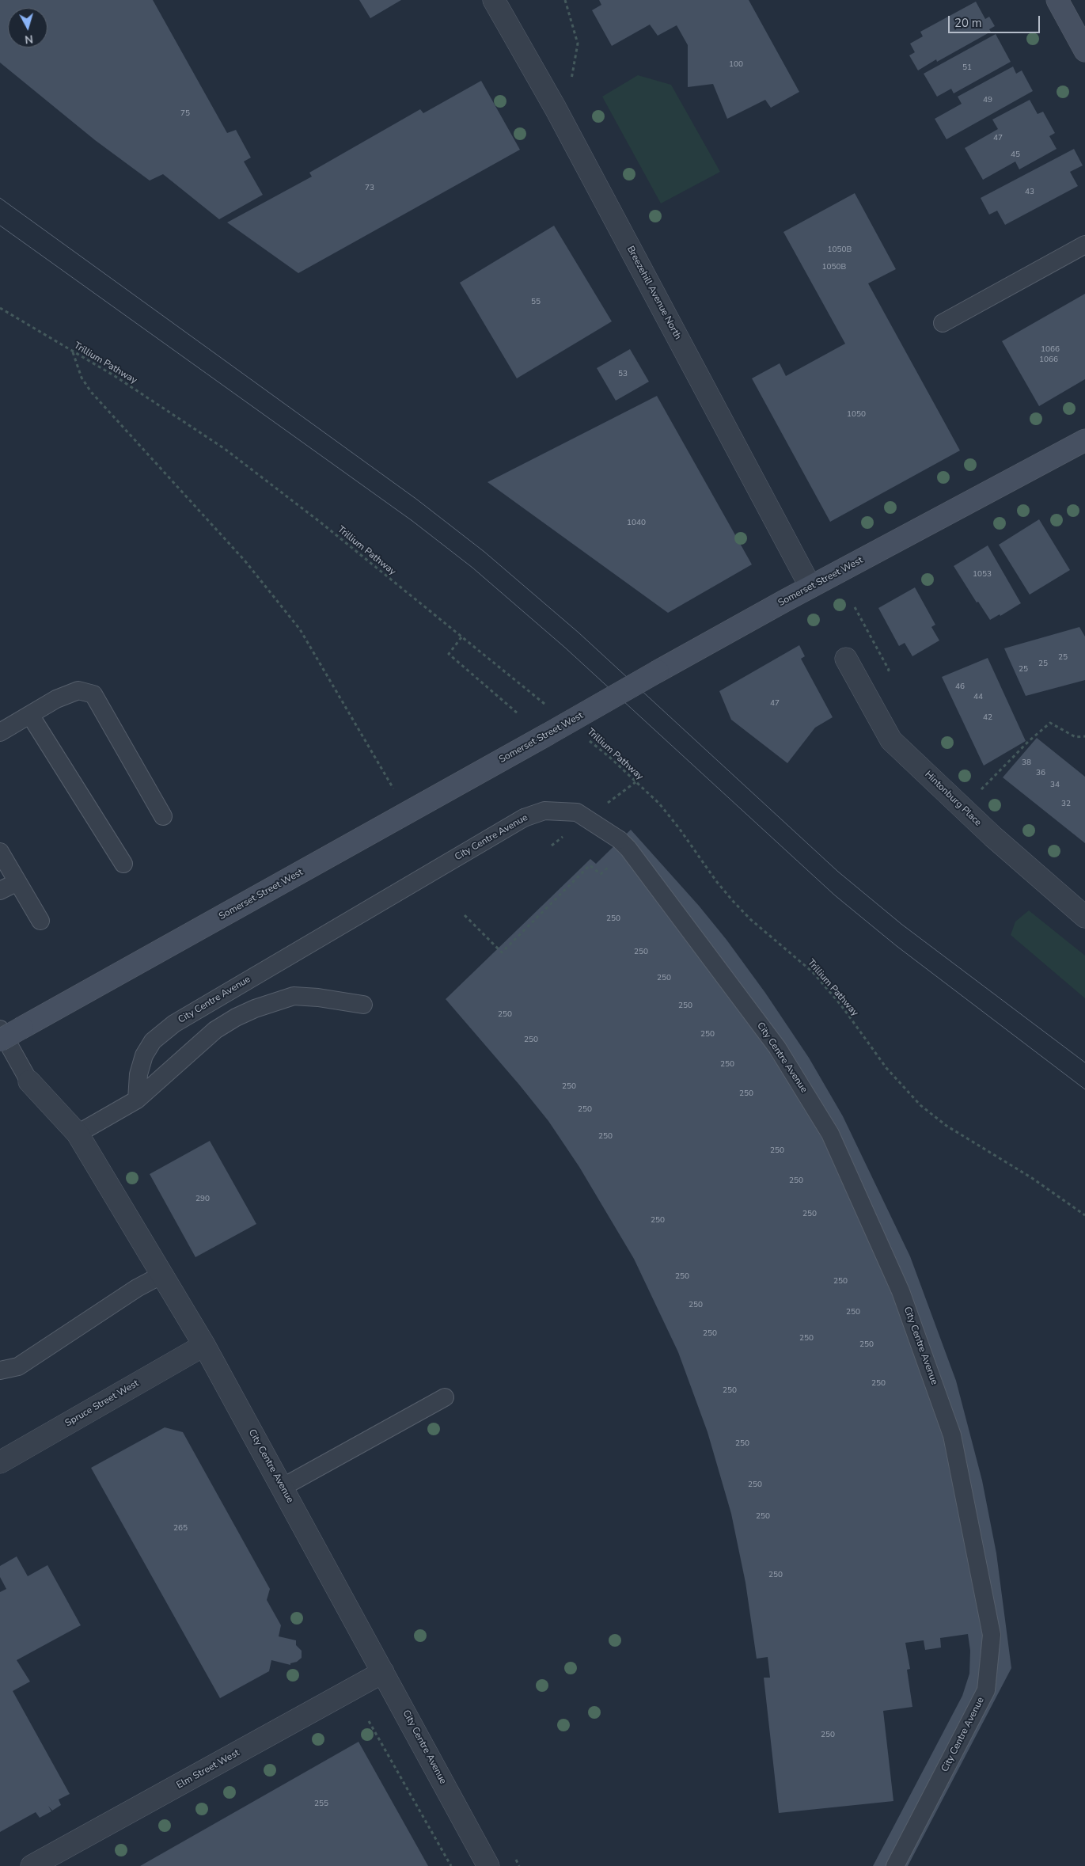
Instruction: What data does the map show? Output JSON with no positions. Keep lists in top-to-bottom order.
{
  "streets": {
    "main road": ["Somerset Street West"],
    "street": [
      "Breezehill Avenue North",
      "Hintonburg Place",
      "City Centre Avenue",
      "Spruce Street West",
      "Elm Street West"
    ],
    "path": ["Trillium Pathway"]
  },
  "crossings": [
    ["Breezehill Avenue North", "Somerset Street West"],
    ["City Centre Avenue", "Spruce Street West"],
    ["City Centre Avenue", "Elm Street West"]
  ],
  "house_numbers": [
    "100",
    "51",
    "49",
    "75",
    "47",
    "45",
    "73",
    "43",
    "1050B",
    "1050B",
    "55",
    "1066",
    "1066",
    "53",
    "1050",
    "1040",
    "1053",
    "25",
    "25",
    "25",
    "46",
    "44",
    "47",
    "42",
    "38",
    "36",
    "34",
    "32",
    "250",
    "250",
    "250",
    "250",
    "250",
    "250",
    "250",
    "250",
    "250",
    "250",
    "250",
    "250",
    "250",
    "250",
    "290",
    "250",
    "250",
    "250",
    "250",
    "250",
    "250",
    "250",
    "250",
    "250",
    "250",
    "250",
    "250",
    "250",
    "250",
    "265",
    "250",
    "250",
    "255"
  ],
  "scale_bar": "20 m",
  "north": "bottom"
}
